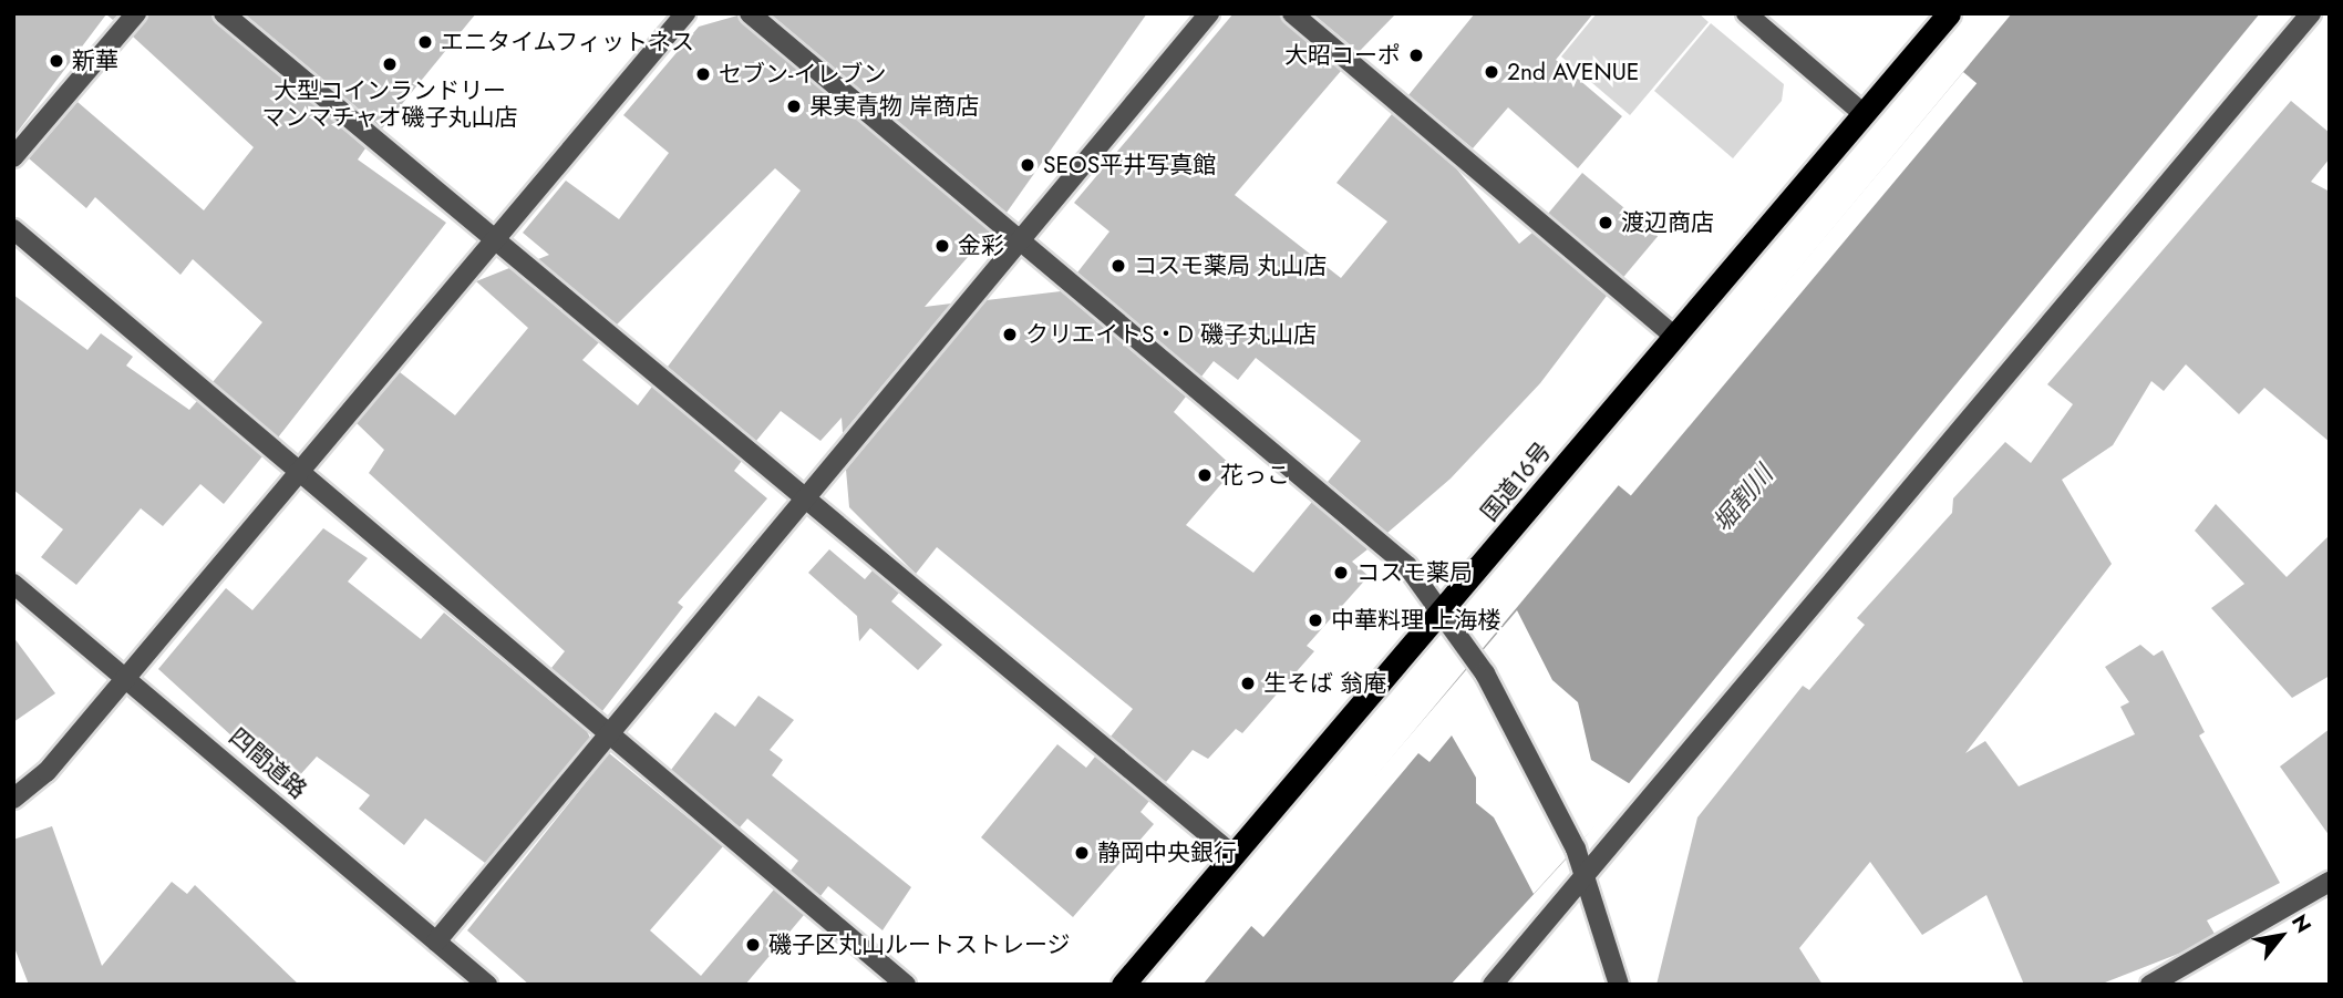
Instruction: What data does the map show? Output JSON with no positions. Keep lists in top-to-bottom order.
{
  "streets": {
    "highway": ["国道16号"],
    "street": ["四間道路"]
  },
  "water": ["堀割川"],
  "places": [
    "エニタイムフィットネス",
    "大昭コーポ",
    "新華",
    "大型コインランドリー マンマチャオ磯子丸山店",
    "2nd AVENUE",
    "セブン-イレブン",
    "果実青物 岸商店",
    "SEOS平井写真館",
    "渡辺商店",
    "金彩",
    "コスモ薬局 丸山店",
    "クリエイトS・D 磯子丸山店",
    "花っこ",
    "コスモ薬局",
    "中華料理 上海楼",
    "生そば 翁庵",
    "静岡中央銀行",
    "磯子区丸山ルートストレージ"
  ],
  "north": "top right"
}
